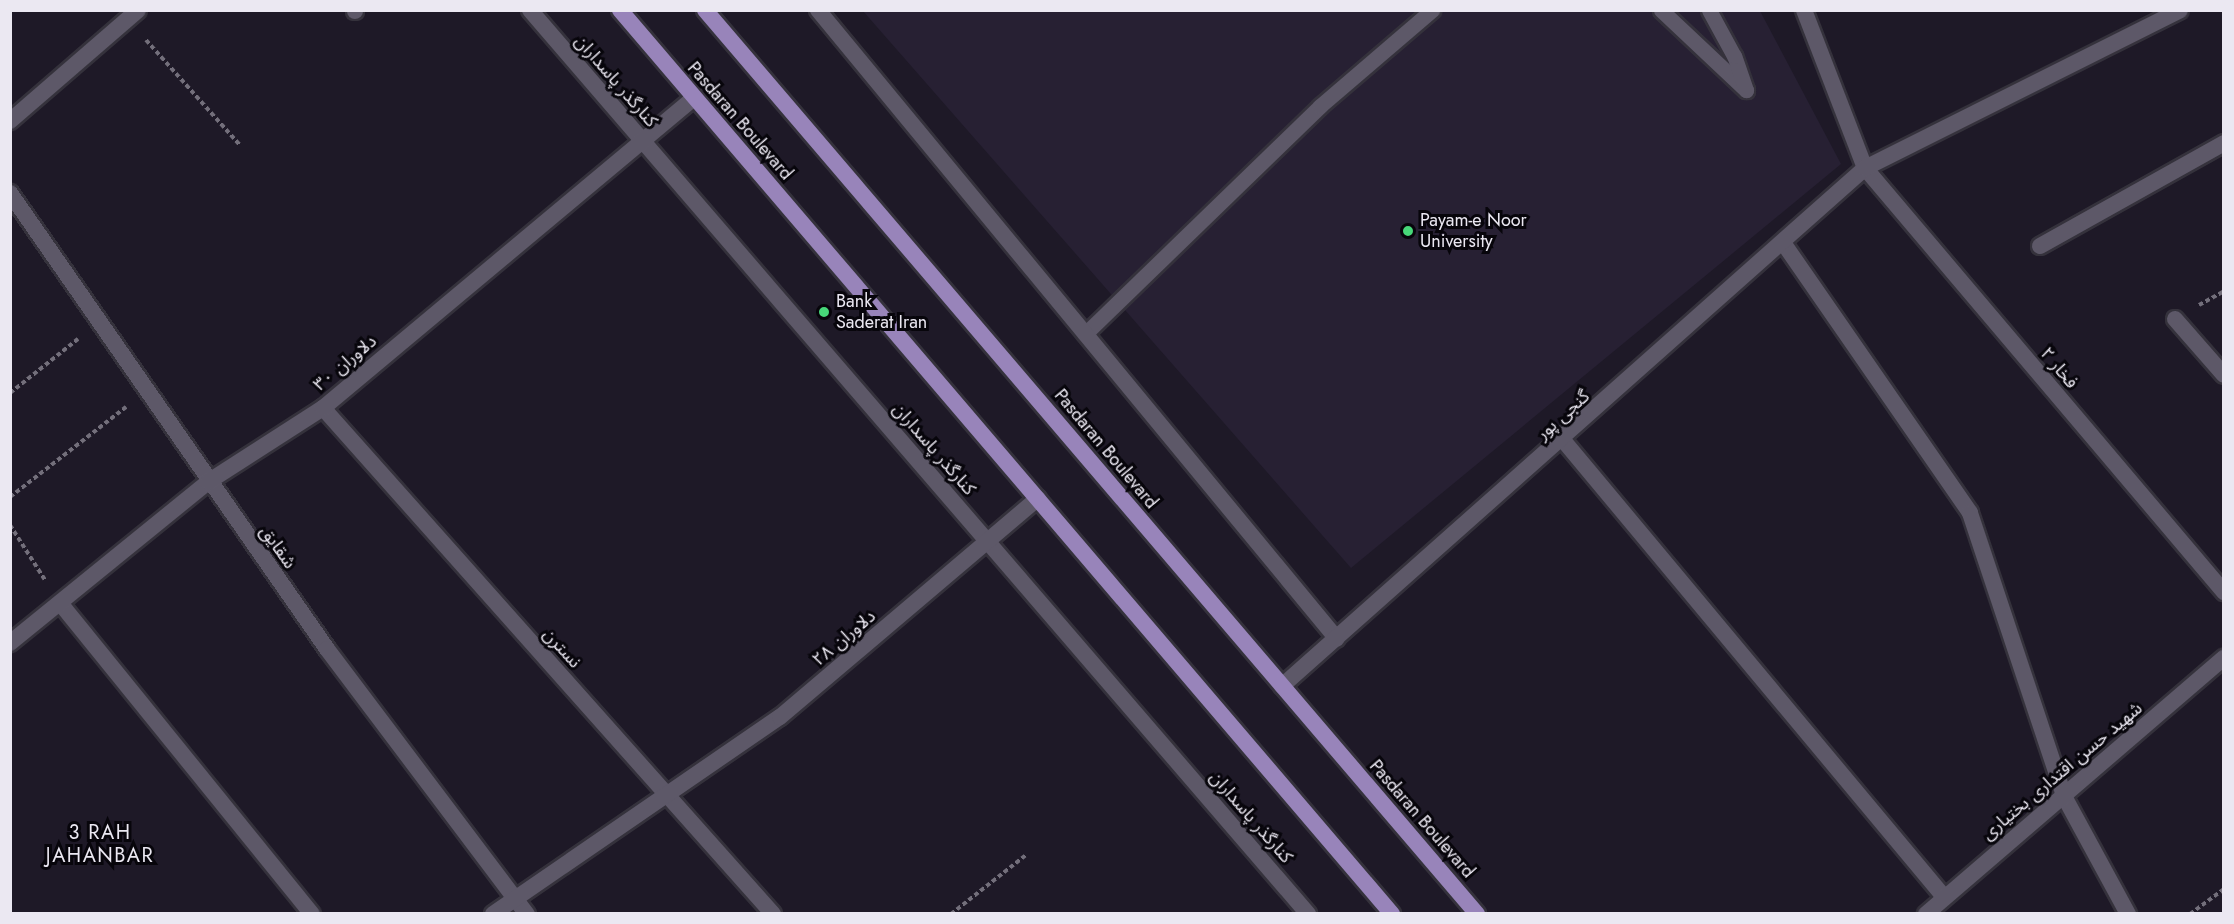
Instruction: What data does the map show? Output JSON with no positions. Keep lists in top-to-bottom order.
{
  "streets": {
    "main road": ["Pasdaran Boulevard"],
    "street": [
      "کنارگذر پاسداران",
      "دلاوران ۳۰",
      "فخار ۲",
      "گنجی پور",
      "شقایق",
      "دلاوران ۲۸",
      "نسترن",
      "شهید حسن اقتداری بختیاری"
    ]
  },
  "crossings": [
    ["کنارگذر پاسداران", "دلاوران ۳۰"],
    ["کنارگذر پاسداران", "دلاوران ۲۸"],
    ["Pasdaran Boulevard", "دلاوران ۳۰"],
    ["Pasdaran Boulevard", "گنجی پور"],
    ["Pasdaran Boulevard", "دلاوران ۲۸"],
    ["دلاوران ۳۰", "شقایق"],
    ["دلاوران ۳۰", "نسترن"],
    ["فخار ۲", "گنجی پور"],
    ["شقایق", "دلاوران ۲۸"],
    ["دلاوران ۲۸", "نسترن"]
  ],
  "districts": ["3 RAH JAHANBAR"],
  "places": ["Payam-e Noor University", "Bank Saderat Iran"]
}
